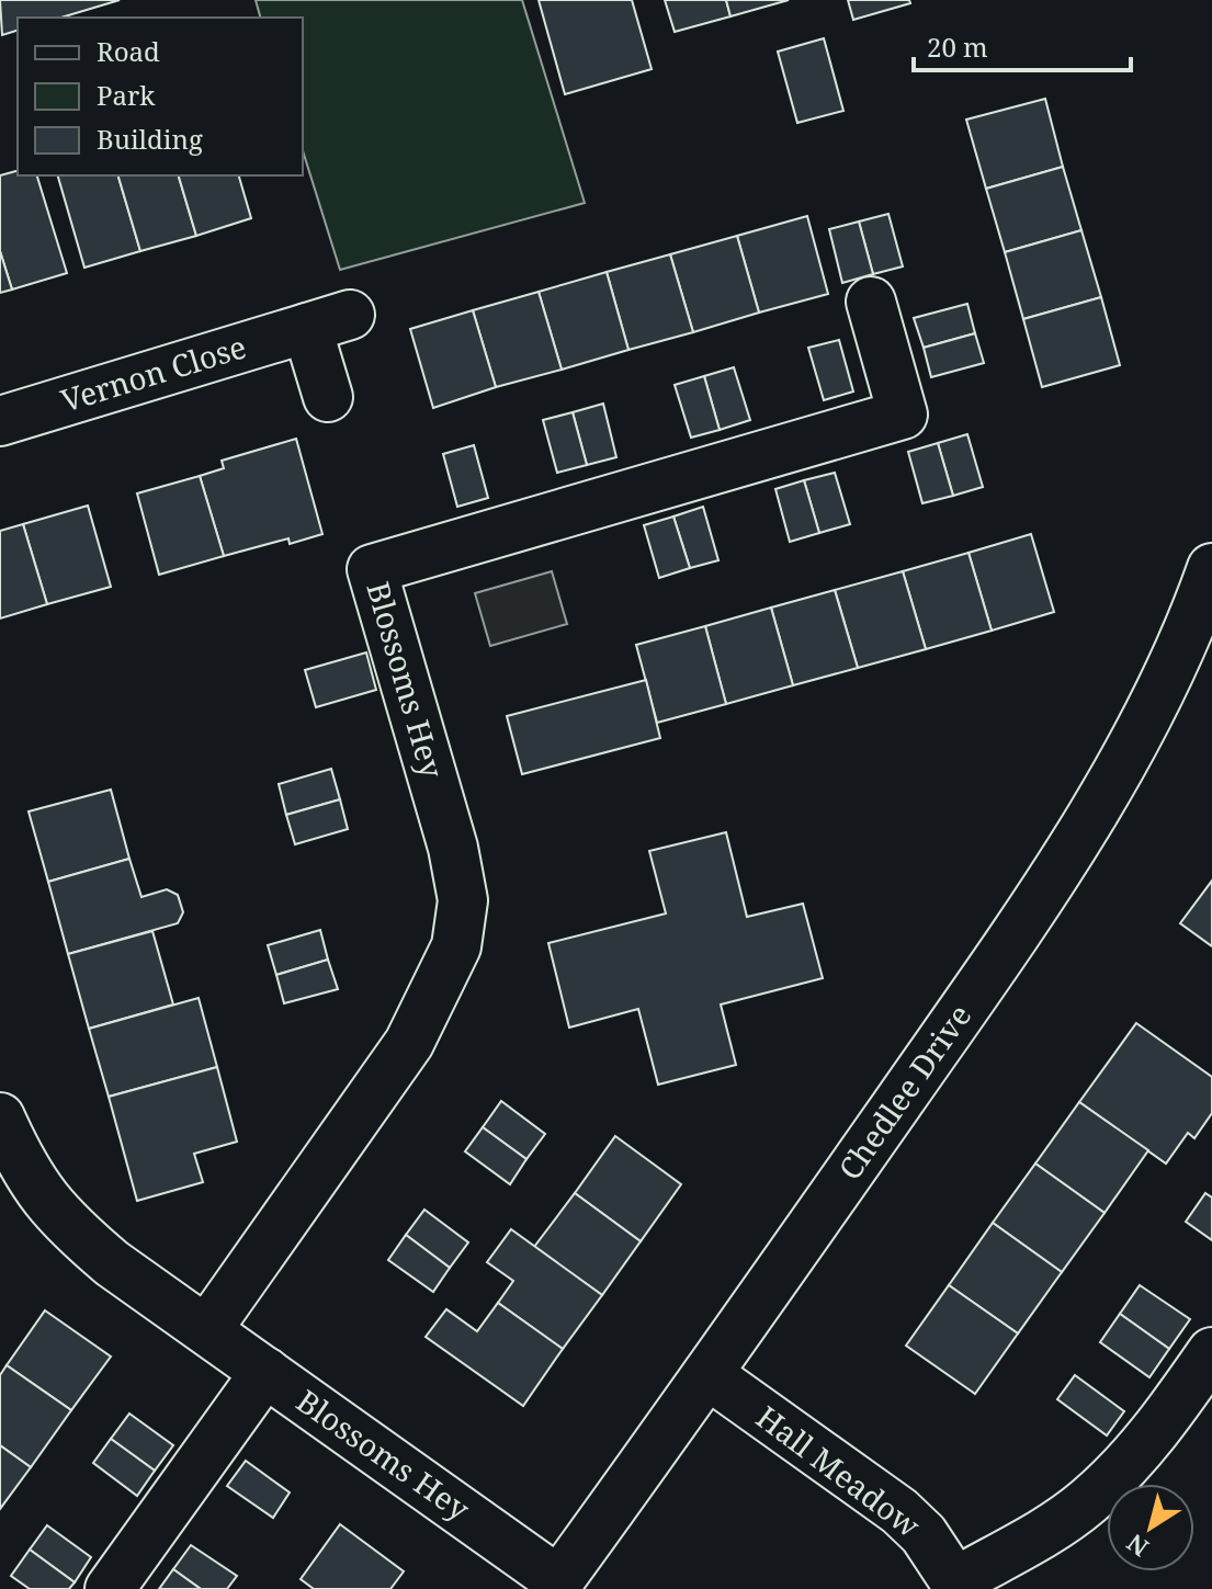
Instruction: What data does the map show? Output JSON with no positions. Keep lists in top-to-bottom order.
{
  "streets": {
    "street": [
      "Vernon Close",
      "Blossoms Hey",
      "Chedlee Drive",
      "Hall Meadow"
    ]
  },
  "crossings": [
    ["Blossoms Hey", "Chedlee Drive"],
    ["Chedlee Drive", "Hall Meadow"]
  ],
  "legend": ["Road", "Park", "Building"],
  "scale_bar": "20 m",
  "north": "bottom left"
}
